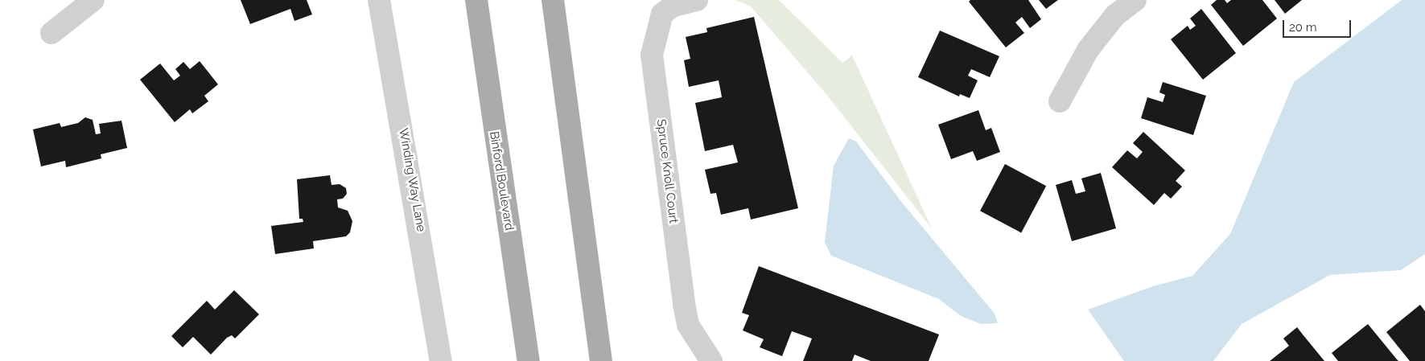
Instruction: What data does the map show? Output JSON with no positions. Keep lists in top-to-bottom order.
{
  "streets": {
    "main road": ["Binford Boulevard"],
    "street": ["Spruce Knoll Court", "Winding Way Lane"]
  },
  "scale_bar": "20 m"
}
